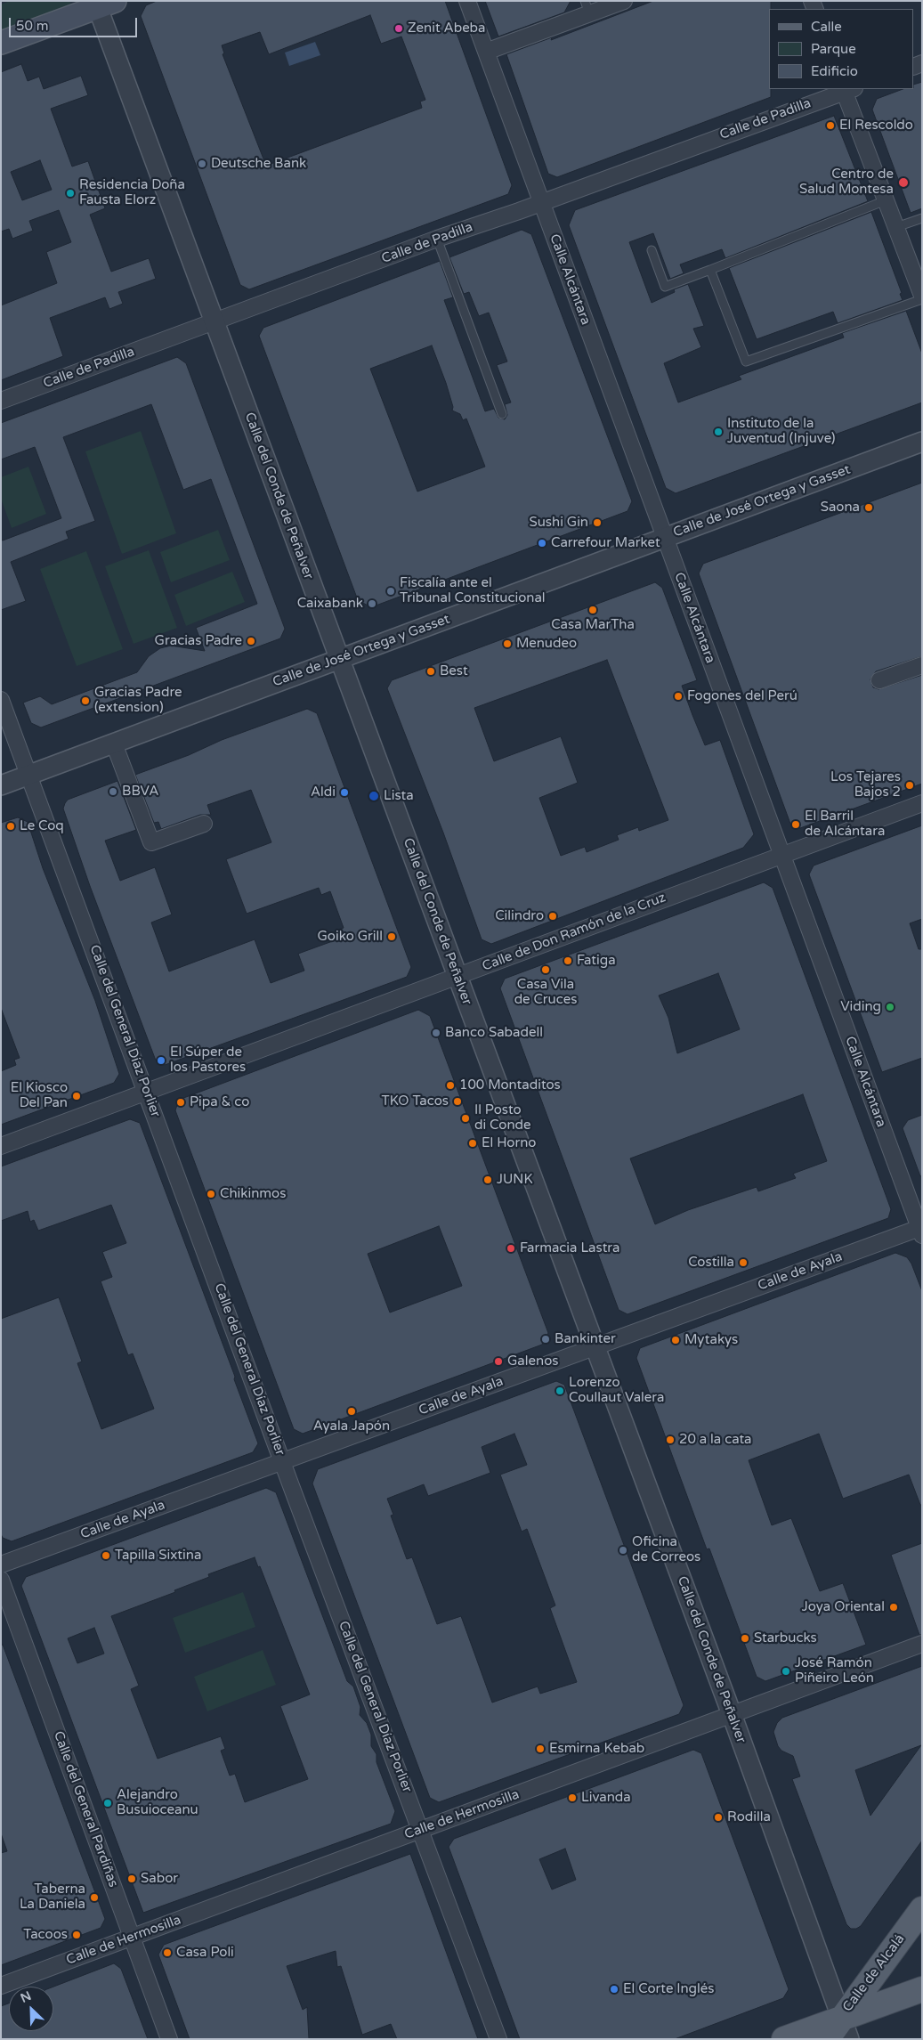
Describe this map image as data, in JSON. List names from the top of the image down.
{
  "streets": {
    "main road": ["Calle de Alcalá"],
    "street": [
      "Calle de Padilla",
      "Calle Alcántara",
      "Calle del Conde de Peñalver",
      "Calle de José Ortega y Gasset",
      "Calle de Don Ramón de la Cruz",
      "Calle del General Díaz Porlier",
      "Calle de Ayala",
      "Calle del General Pardiñas",
      "Calle de Hermosilla"
    ]
  },
  "crossings": [
    ["Calle de Padilla", "Calle Alcántara"],
    ["Calle de Padilla", "Calle del Conde de Peñalver"],
    ["Calle Alcántara", "Calle de José Ortega y Gasset"],
    ["Calle Alcántara", "Calle de Don Ramón de la Cruz"],
    ["Calle Alcántara", "Calle de Ayala"],
    ["Calle del Conde de Peñalver", "Calle de José Ortega y Gasset"],
    ["Calle del Conde de Peñalver", "Calle de Don Ramón de la Cruz"],
    ["Calle del Conde de Peñalver", "Calle de Ayala"],
    ["Calle del Conde de Peñalver", "Calle de Hermosilla"],
    ["Calle del Conde de Peñalver", "Calle de Alcalá"],
    ["Calle de José Ortega y Gasset", "Calle del General Díaz Porlier"],
    ["Calle de Don Ramón de la Cruz", "Calle del General Díaz Porlier"],
    ["Calle del General Díaz Porlier", "Calle de Ayala"],
    ["Calle del General Díaz Porlier", "Calle de Hermosilla"],
    ["Calle del General Pardiñas", "Calle de Hermosilla"]
  ],
  "places": [
    "Zenit Abeba",
    "El Rescoldo",
    "Deutsche Bank",
    "Centro de Salud Montesa",
    "Residencia Doña Fausta Elorz",
    "Instituto de la Juventud (Injuve)",
    "Saona",
    "Sushi Gin",
    "Carrefour Market",
    "Fiscalía ante el Tribunal Constitucional",
    "Caixabank",
    "Casa MarTha",
    "Gracias Padre",
    "Menudeo",
    "Best",
    "Fogones del Perú",
    "Gracias Padre (extension)",
    "Los Tejares Bajos 2",
    "BBVA",
    "Aldi",
    "Lista",
    "El Barril de Alcántara",
    "Le Coq",
    "Cilindro",
    "Goiko Grill",
    "Fatiga",
    "Casa Vila de Cruces",
    "Viding",
    "Banco Sabadell",
    "El Súper de los Pastores",
    "100 Montaditos",
    "El Kiosco Del Pan",
    "TKO Tacos",
    "Pipa & co",
    "Il Posto di Conde",
    "El Horno",
    "JUNK",
    "Chikinmos",
    "Farmacia Lastra",
    "Costilla",
    "Bankinter",
    "Mytakys",
    "Galenos",
    "Lorenzo Coullaut Valera",
    "Ayala Japón",
    "20 a la cata",
    "Oficina de Correos",
    "Tapilla Sixtina",
    "Joya Oriental",
    "Starbucks",
    "José Ramón Piñeiro León",
    "Esmirna Kebab",
    "Livanda",
    "Alejandro Busuioceanu",
    "Rodilla",
    "Sabor",
    "Taberna La Daniela",
    "Tacoos",
    "Casa Poli",
    "El Corte Inglés"
  ],
  "legend": ["Calle", "Parque", "Edificio"],
  "scale_bar": "50 m",
  "north": "top left"
}
